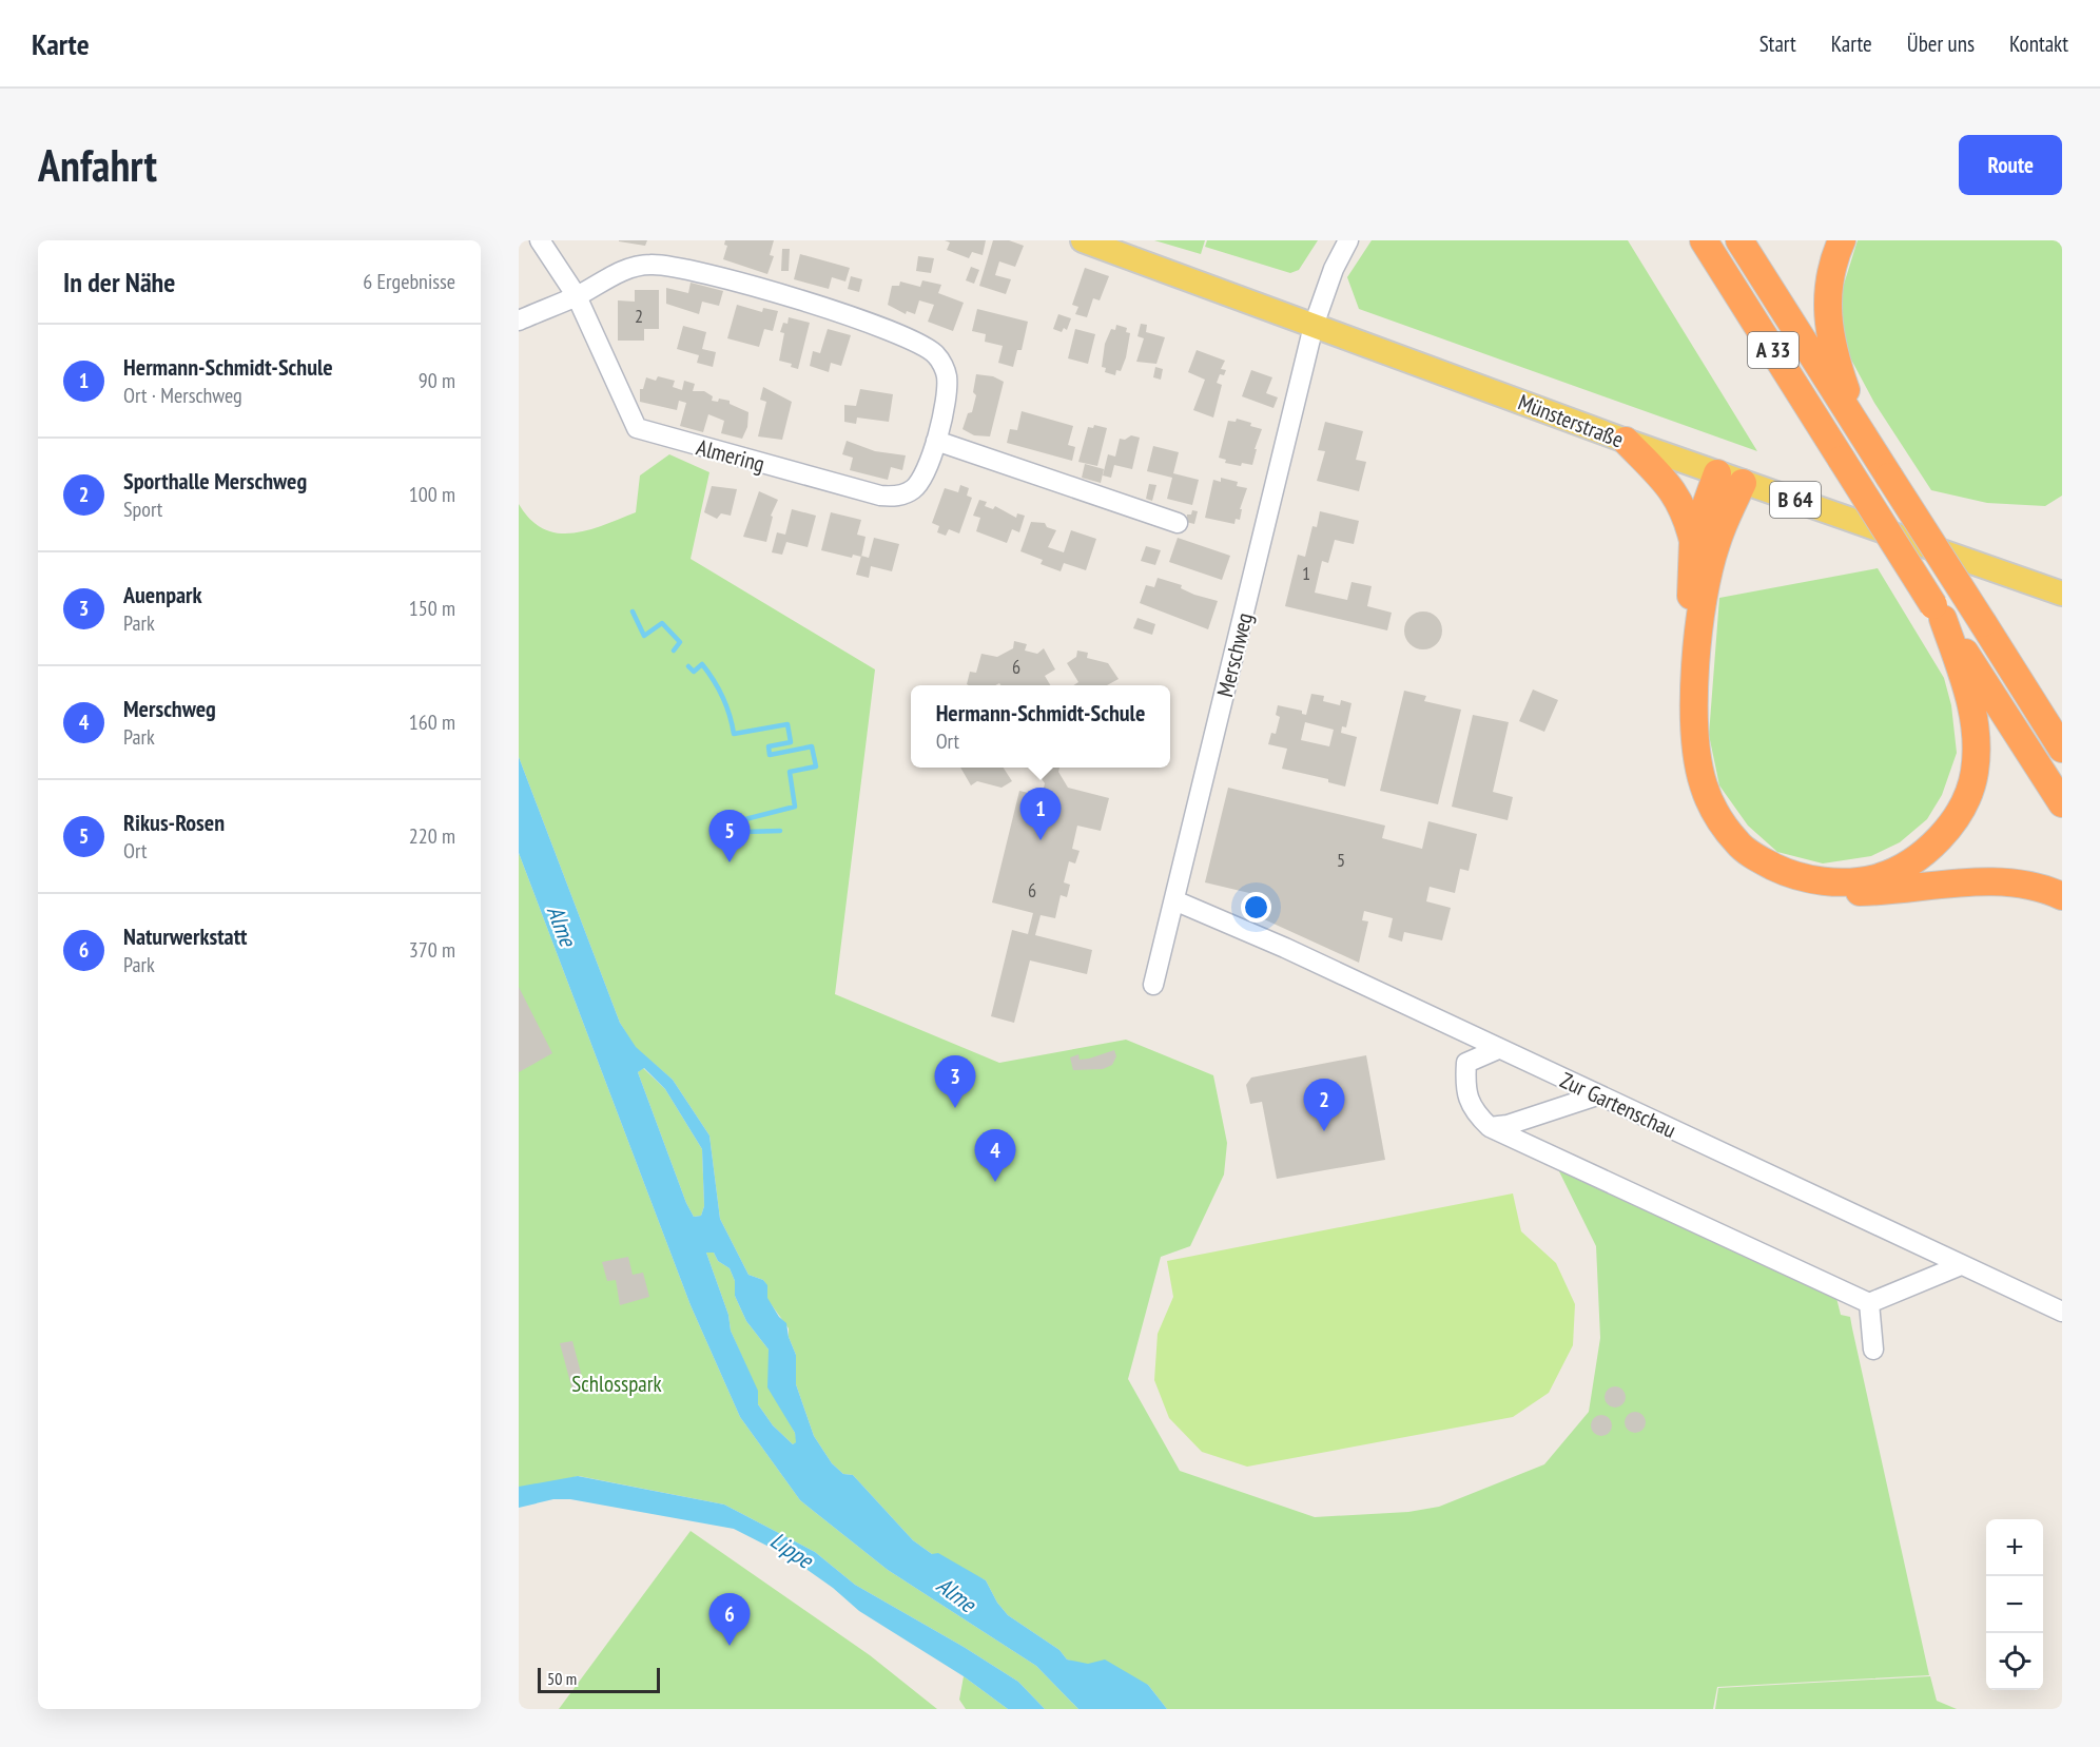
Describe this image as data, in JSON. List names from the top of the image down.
{
  "streets": {
    "highway": ["A 33"],
    "main road": ["Münsterstraße", "B 64"],
    "street": ["Almering", "Merschweg", "Zur Gartenschau"]
  },
  "crossings": [
    ["Münsterstraße", "Merschweg"],
    ["Merschweg", "Zur Gartenschau"]
  ],
  "water": ["Alme", "Lippe"],
  "parks": ["Schlosspark"],
  "house_numbers": [
    "2",
    "1",
    "6",
    "5",
    "6"
  ],
  "scale_bar": "50 m",
  "page": {
    "header": "Karte",
    "nav": [
      "Start",
      "Karte",
      "Über uns",
      "Kontakt"
    ],
    "buttons": "Route",
    "title": "Anfahrt",
    "heading": ["In der Nähe", "6 Ergebnisse"],
    "list": [
      {
        "mark": "1",
        "name": "Hermann-Schmidt-Schule",
        "note": "Ort · Merschweg",
        "value": "90 m"
      },
      {
        "mark": "2",
        "name": "Sporthalle Merschweg",
        "note": "Sport",
        "value": "100 m"
      },
      {
        "mark": "3",
        "name": "Auenpark",
        "note": "Park",
        "value": "150 m"
      },
      {
        "mark": "4",
        "name": "Merschweg",
        "note": "Park",
        "value": "160 m"
      },
      {
        "mark": "5",
        "name": "Rikus-Rosen",
        "note": "Ort",
        "value": "220 m"
      },
      {
        "mark": "6",
        "name": "Naturwerkstatt",
        "note": "Park",
        "value": "370 m"
      }
    ],
    "popup": ["Hermann-Schmidt-Schule", "Ort"],
    "pins": [
      "1",
      "5",
      "3",
      "2",
      "4",
      "6"
    ],
    "map_buttons": ["+", "−"],
    "scale": "50 m"
  }
}
